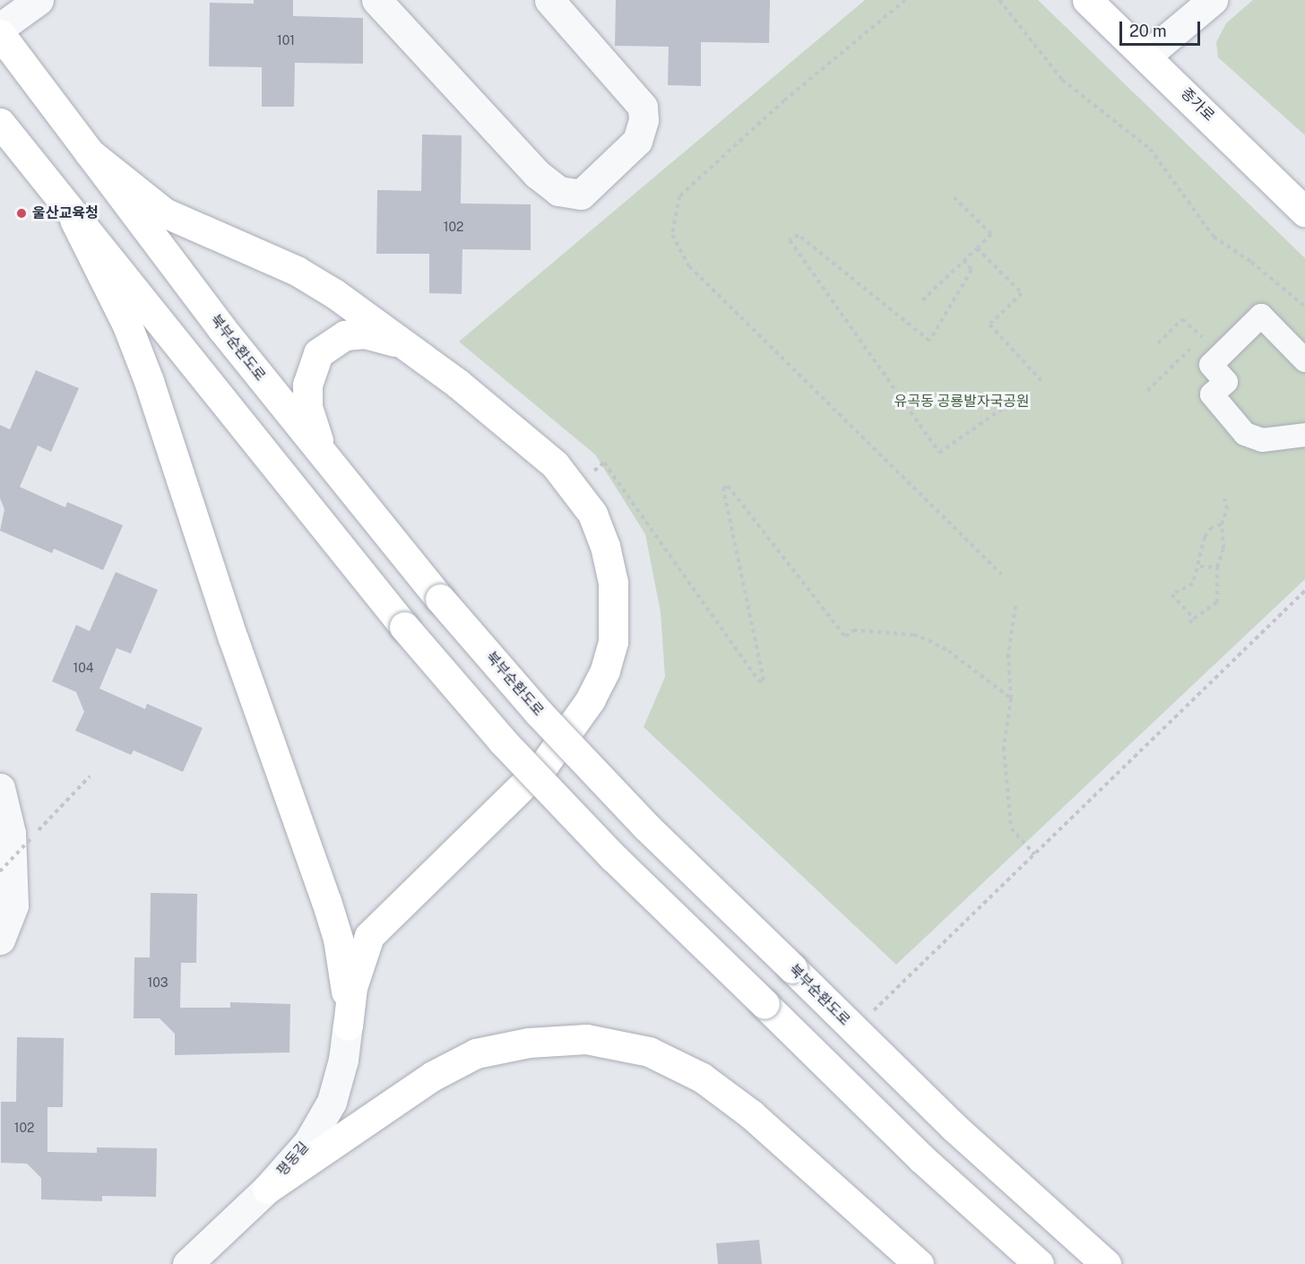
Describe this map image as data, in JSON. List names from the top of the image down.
{
  "streets": {
    "main road": ["종가로", "북부순환도로"],
    "street": ["평동길"]
  },
  "parks": ["유곡동 공룡발자국공원"],
  "places": ["울산교육청"],
  "house_numbers": [
    "101",
    "102",
    "104",
    "103",
    "102"
  ],
  "scale_bar": "20 m"
}
